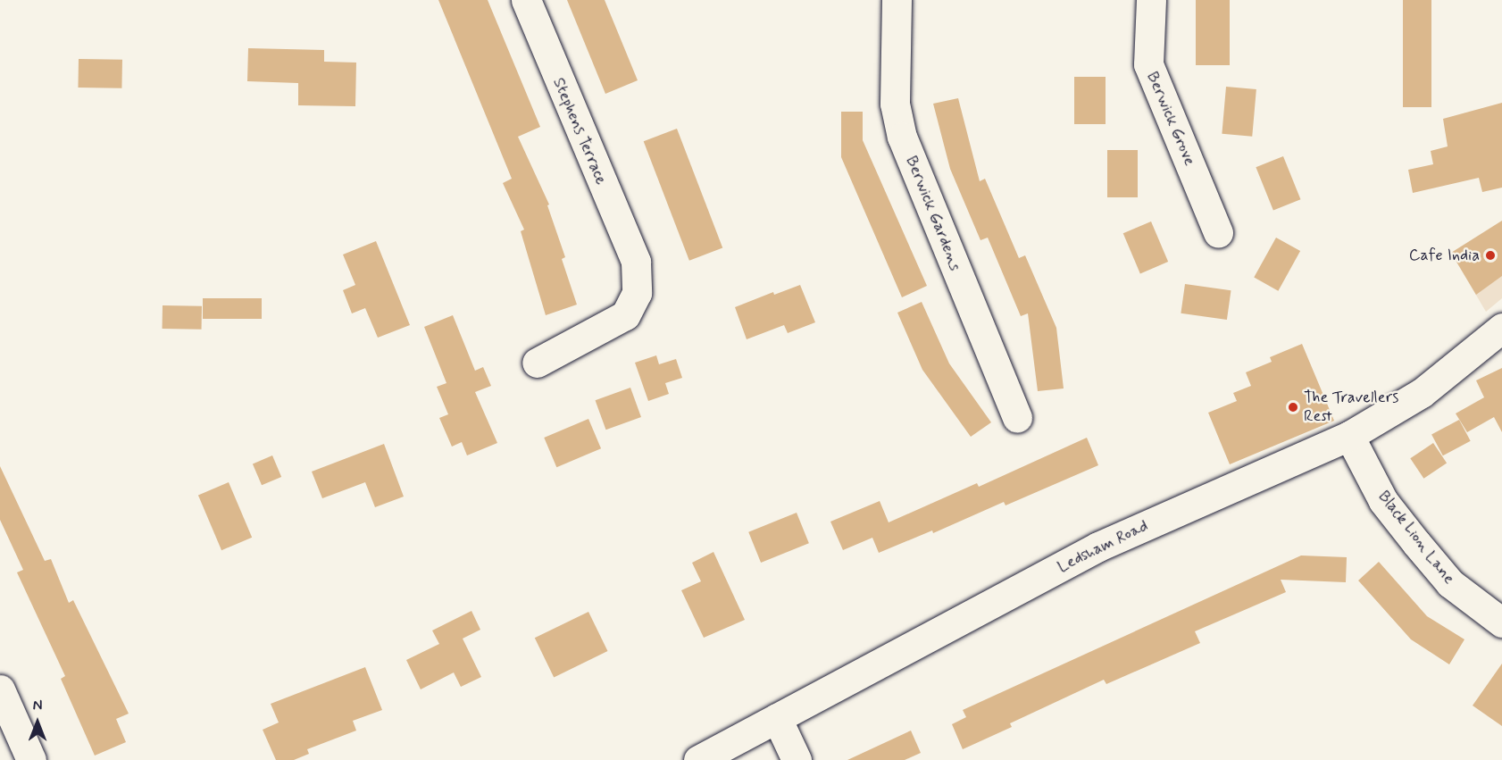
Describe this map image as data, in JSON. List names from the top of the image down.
{
  "streets": {
    "street": [
      "Berwick Grove",
      "Stephens Terrace",
      "Berwick Gardens",
      "Black Lion Lane",
      "Ledsham Road"
    ]
  },
  "crossings": [
    ["Black Lion Lane", "Ledsham Road"]
  ],
  "places": ["Cafe India", "The Travellers Rest"],
  "north": "top"
}
